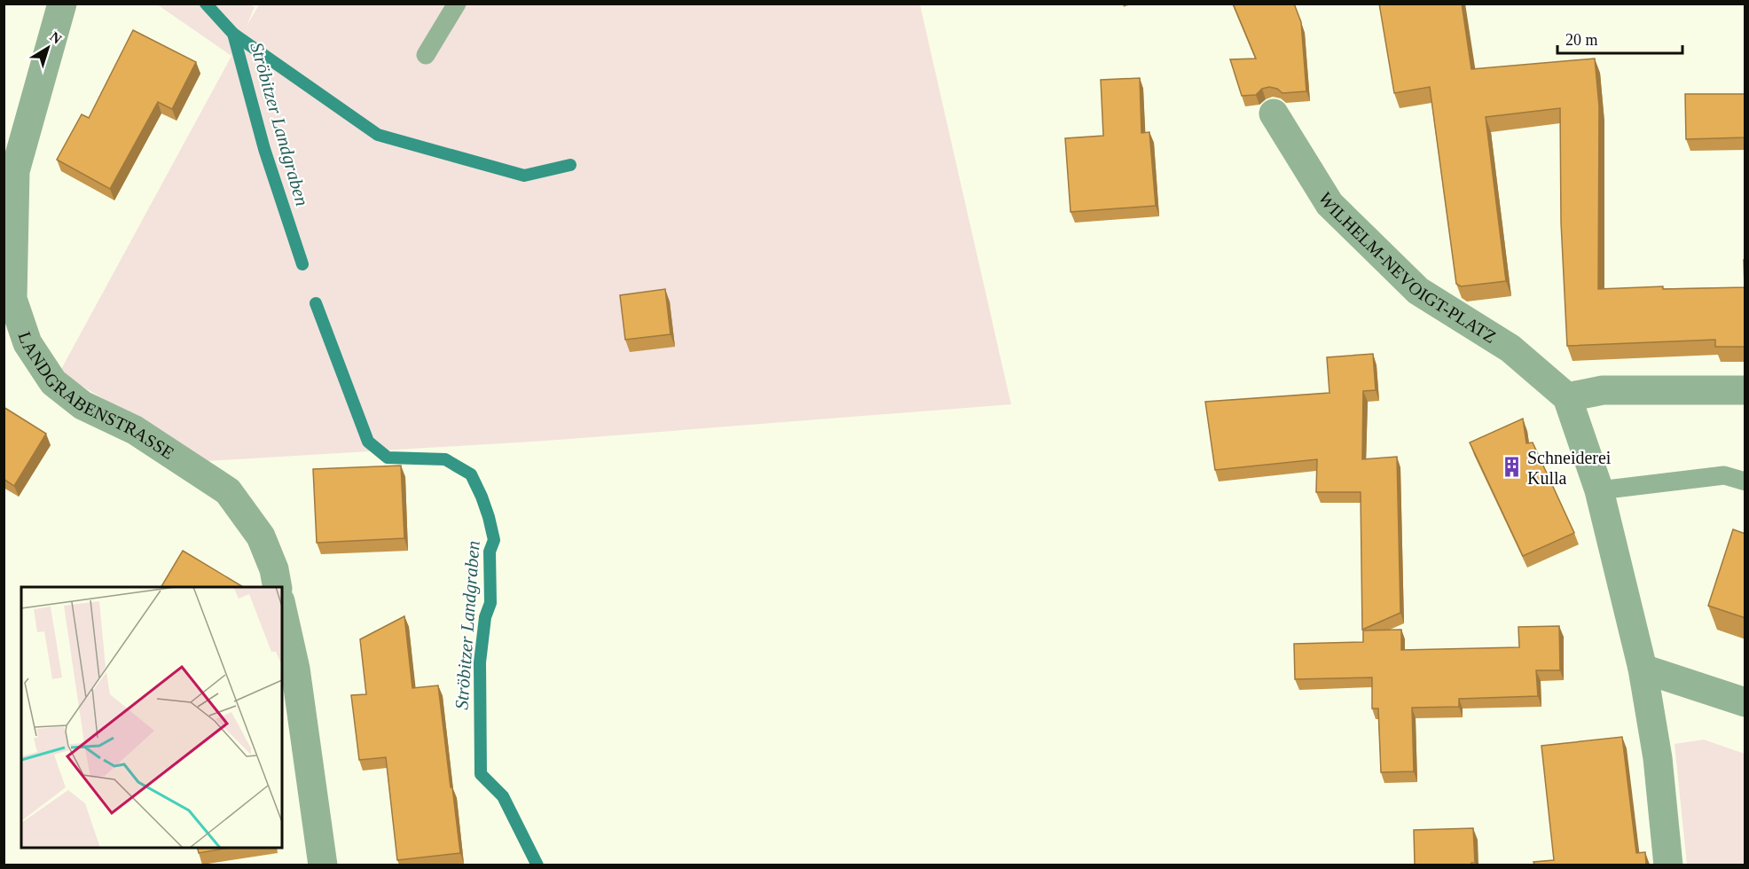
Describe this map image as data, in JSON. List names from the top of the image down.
{
  "streets": {
    "street": ["WILHELM-NEVOIGT-PLATZ", "LANDGRABENSTRASSE"]
  },
  "water": ["Ströbitzer Landgraben"],
  "places": {
    "building": ["Schneiderei Kulla"]
  },
  "scale_bar": "20 m",
  "north": "top right"
}
